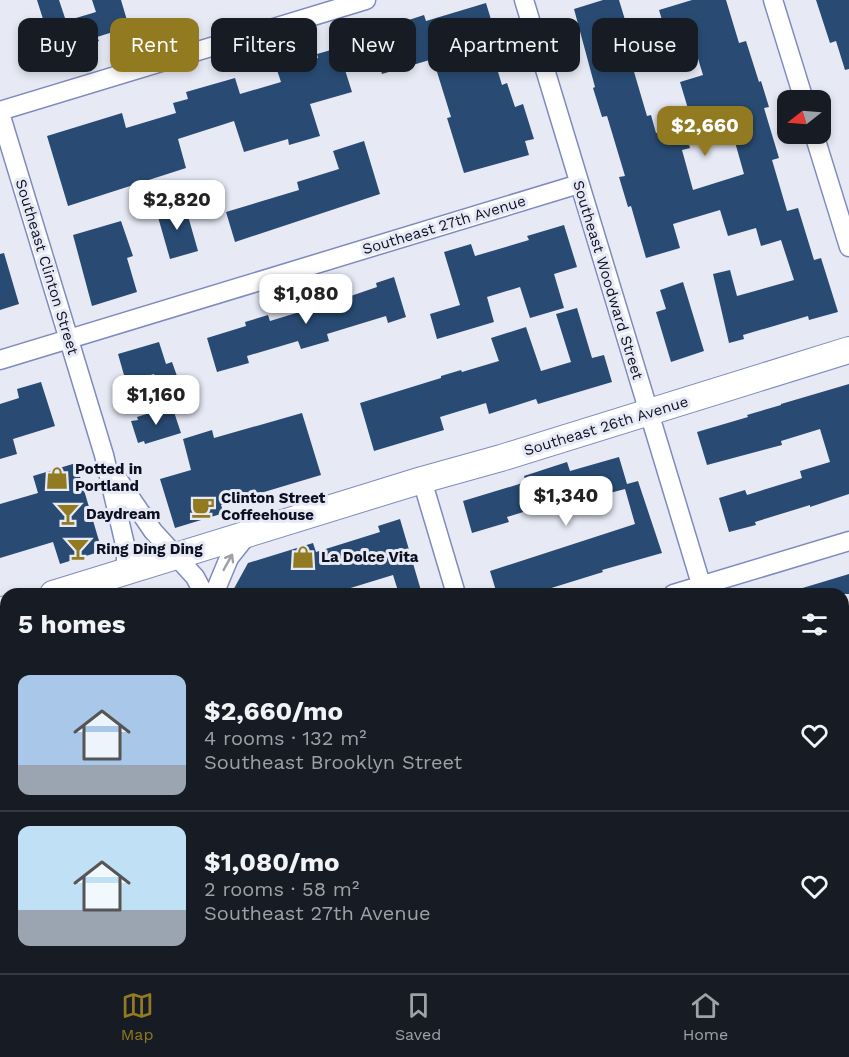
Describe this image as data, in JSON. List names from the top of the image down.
{
  "streets": {
    "street": [
      "Southeast 27th Avenue",
      "Southeast Clinton Street",
      "Southeast Woodward Street",
      "Southeast 26th Avenue"
    ]
  },
  "crossings": [
    ["Southeast 27th Avenue", "Southeast Clinton Street"],
    ["Southeast 27th Avenue", "Southeast Woodward Street"],
    ["Southeast Clinton Street", "Southeast 26th Avenue"],
    ["Southeast Woodward Street", "Southeast 26th Avenue"]
  ],
  "places": {
    "shop": ["Potted in Portland", "La Dolce Vita"],
    "cafe": ["Clinton Street Coffeehouse"],
    "bar": ["Daydream", "Ring Ding Ding"]
  },
  "north": "left",
  "page": {
    "chip": [
      "Buy",
      "Rent",
      "Filters",
      "New",
      "Apartment",
      "House"
    ],
    "price": [
      "$2,660",
      "$2,820",
      "$1,080",
      "$1,160",
      "$1,340"
    ],
    "heading": "5 homes",
    "list": [
      {
        "name": "$2,660/mo",
        "note": "4 rooms · 132 m² · Southeast Brooklyn Street"
      },
      {
        "name": "$1,080/mo",
        "note": "2 rooms · 58 m² · Southeast 27th Avenue"
      }
    ],
    "tabs": ["Map", "Saved", "Home"]
  }
}
